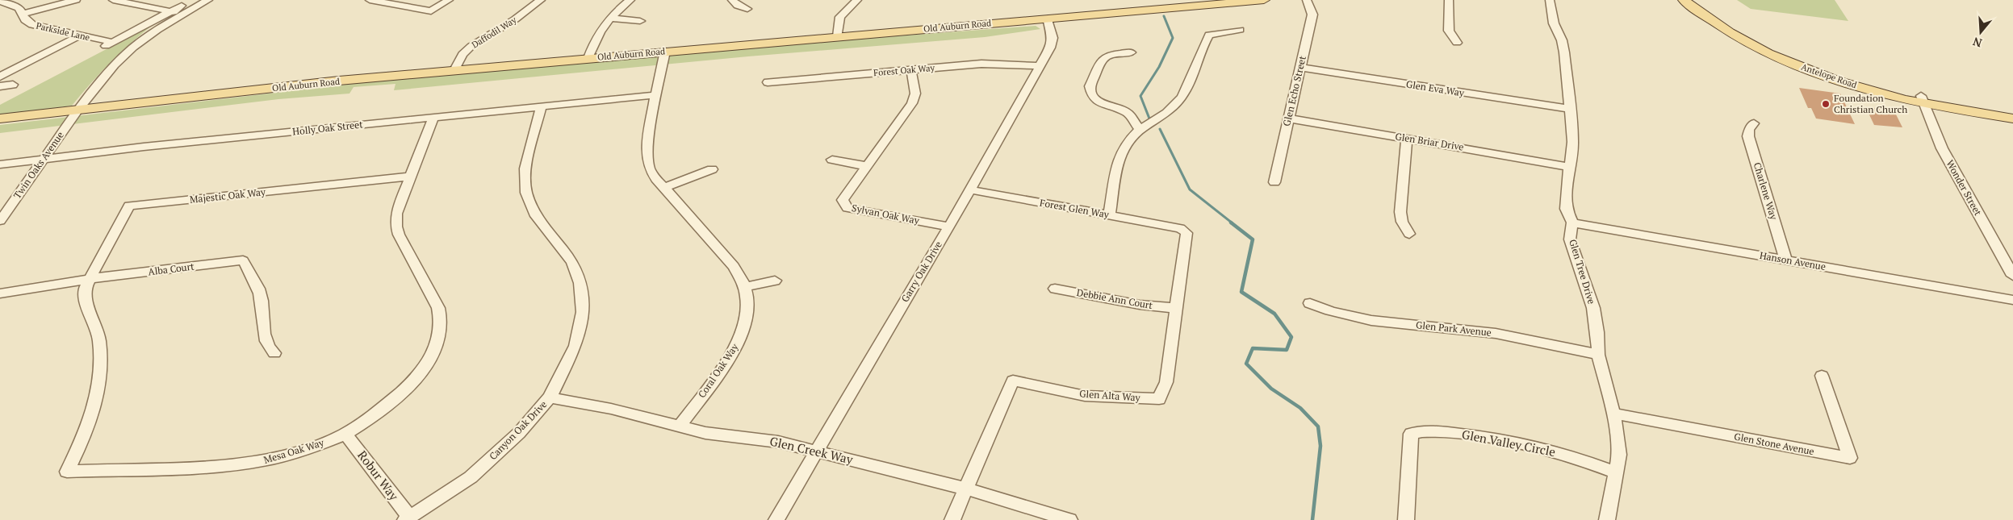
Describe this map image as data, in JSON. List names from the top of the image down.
{
  "streets": {
    "main road": ["Old Auburn Road", "Antelope Road"],
    "street": [
      "Parkside Lane",
      "Daffodil Way",
      "Forest Oak Way",
      "Glen Eva Way",
      "Glen Echo Street",
      "Holly Oak Street",
      "Glen Briar Drive",
      "Twin Oaks Avenue",
      "Wonder Street",
      "Charlene Way",
      "Majestic Oak Way",
      "Forest Glen Way",
      "Sylvan Oak Way",
      "Hanson Avenue",
      "Alba Court",
      "Garry Oak Drive",
      "Glen Tree Drive",
      "Debbie Ann Court",
      "Glen Park Avenue",
      "Coral Oak Way",
      "Glen Alta Way",
      "Canyon Oak Drive",
      "Glen Valley Circle",
      "Glen Stone Avenue",
      "Glen Creek Way",
      "Mesa Oak Way",
      "Robur Way"
    ]
  },
  "crossings": [
    ["Old Auburn Road", "Daffodil Way"],
    ["Old Auburn Road", "Twin Oaks Avenue"],
    ["Old Auburn Road", "Garry Oak Drive"],
    ["Old Auburn Road", "Coral Oak Way"],
    ["Forest Oak Way", "Sylvan Oak Way"],
    ["Forest Oak Way", "Garry Oak Drive"],
    ["Antelope Road", "Wonder Street"],
    ["Glen Eva Way", "Glen Echo Street"],
    ["Glen Eva Way", "Glen Tree Drive"],
    ["Glen Echo Street", "Glen Briar Drive"],
    ["Holly Oak Street", "Twin Oaks Avenue"],
    ["Holly Oak Street", "Coral Oak Way"],
    ["Holly Oak Street", "Canyon Oak Drive"],
    ["Holly Oak Street", "Mesa Oak Way"],
    ["Glen Briar Drive", "Glen Tree Drive"],
    ["Charlene Way", "Hanson Avenue"],
    ["Majestic Oak Way", "Alba Court"],
    ["Majestic Oak Way", "Mesa Oak Way"],
    ["Forest Glen Way", "Garry Oak Drive"],
    ["Forest Glen Way", "Glen Alta Way"],
    ["Sylvan Oak Way", "Garry Oak Drive"],
    ["Hanson Avenue", "Glen Tree Drive"],
    ["Alba Court", "Mesa Oak Way"],
    ["Garry Oak Drive", "Glen Creek Way"],
    ["Glen Tree Drive", "Glen Park Avenue"],
    ["Glen Tree Drive", "Glen Valley Circle"],
    ["Glen Tree Drive", "Glen Stone Avenue"],
    ["Debbie Ann Court", "Glen Alta Way"],
    ["Coral Oak Way", "Glen Creek Way"],
    ["Glen Alta Way", "Glen Creek Way"],
    ["Canyon Oak Drive", "Glen Creek Way"],
    ["Canyon Oak Drive", "Robur Way"],
    ["Mesa Oak Way", "Robur Way"]
  ],
  "places": ["Foundation Christian Church"],
  "north": "bottom"
}
